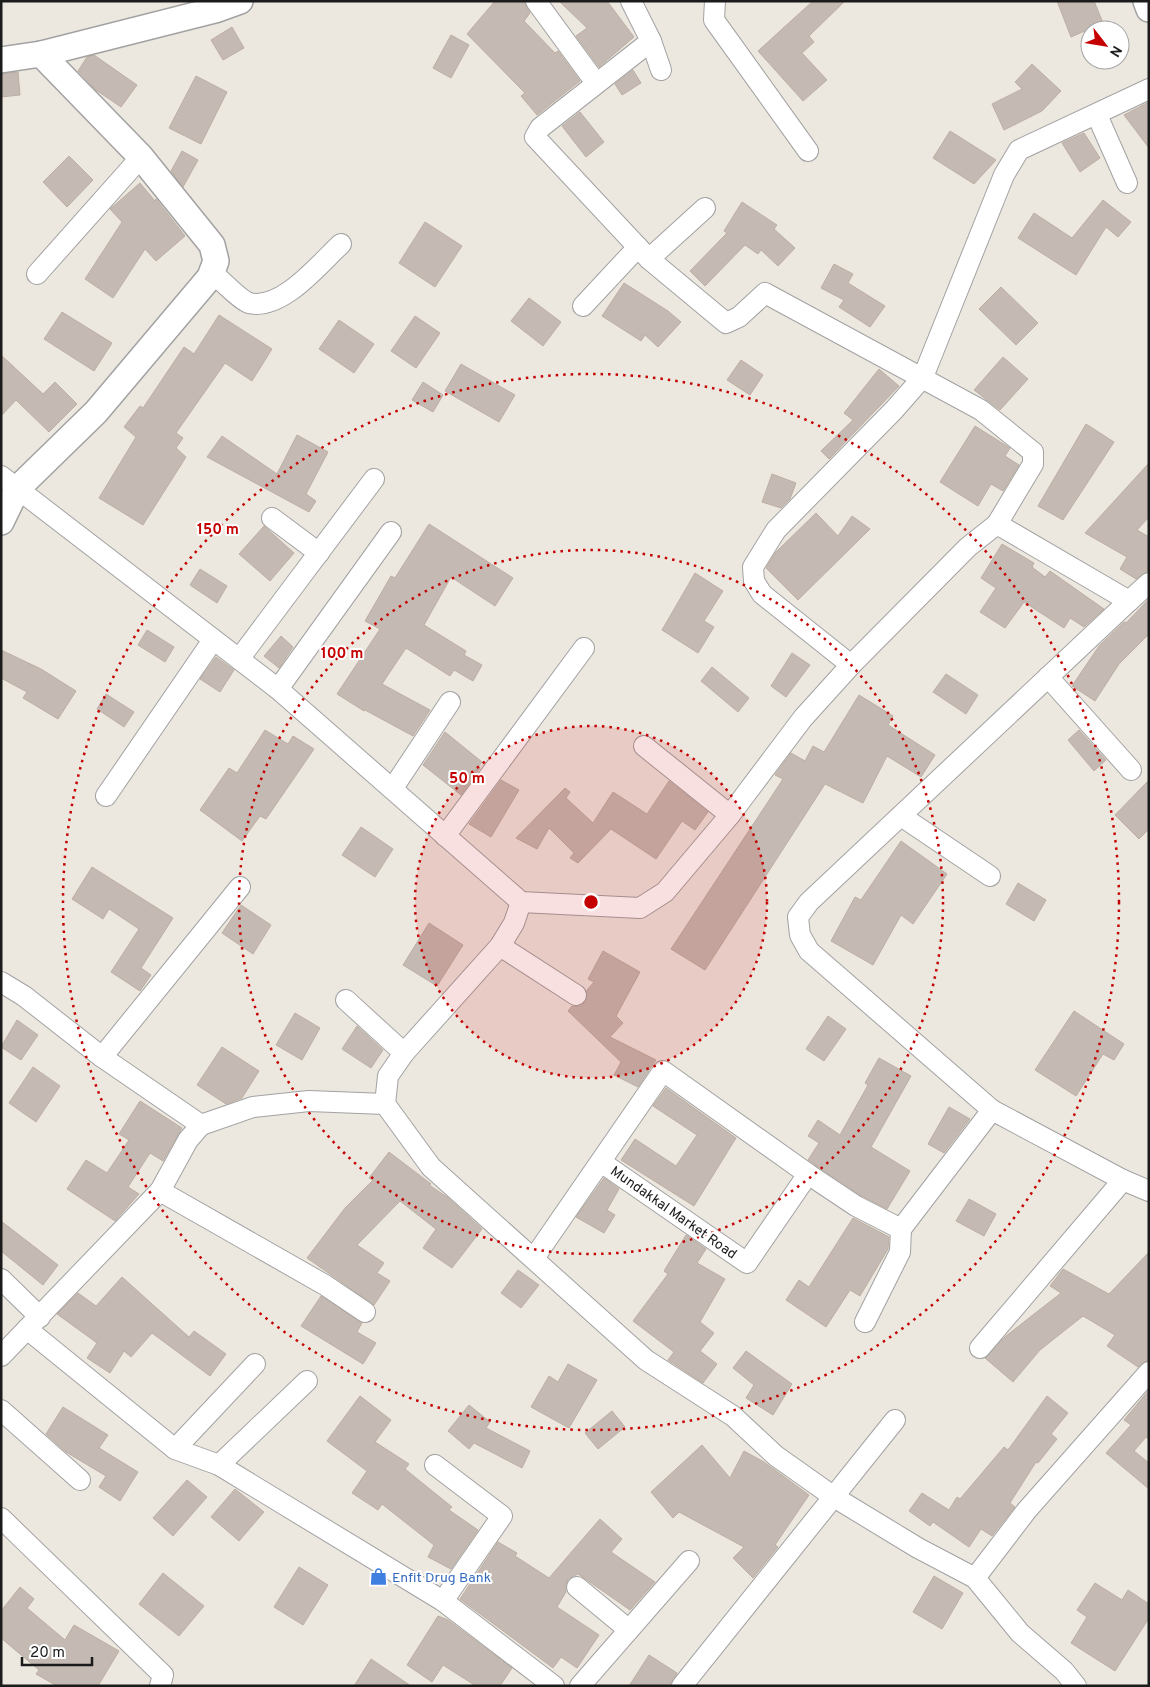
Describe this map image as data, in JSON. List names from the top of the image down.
{
  "streets": {
    "street": ["Mundakkal Market Road"]
  },
  "places": {
    "shop": ["Enfit Drug Bank"]
  },
  "scale_bar": "20 m",
  "north": "bottom right",
  "rings": ["150 m", "100 m", "50 m"]
}
